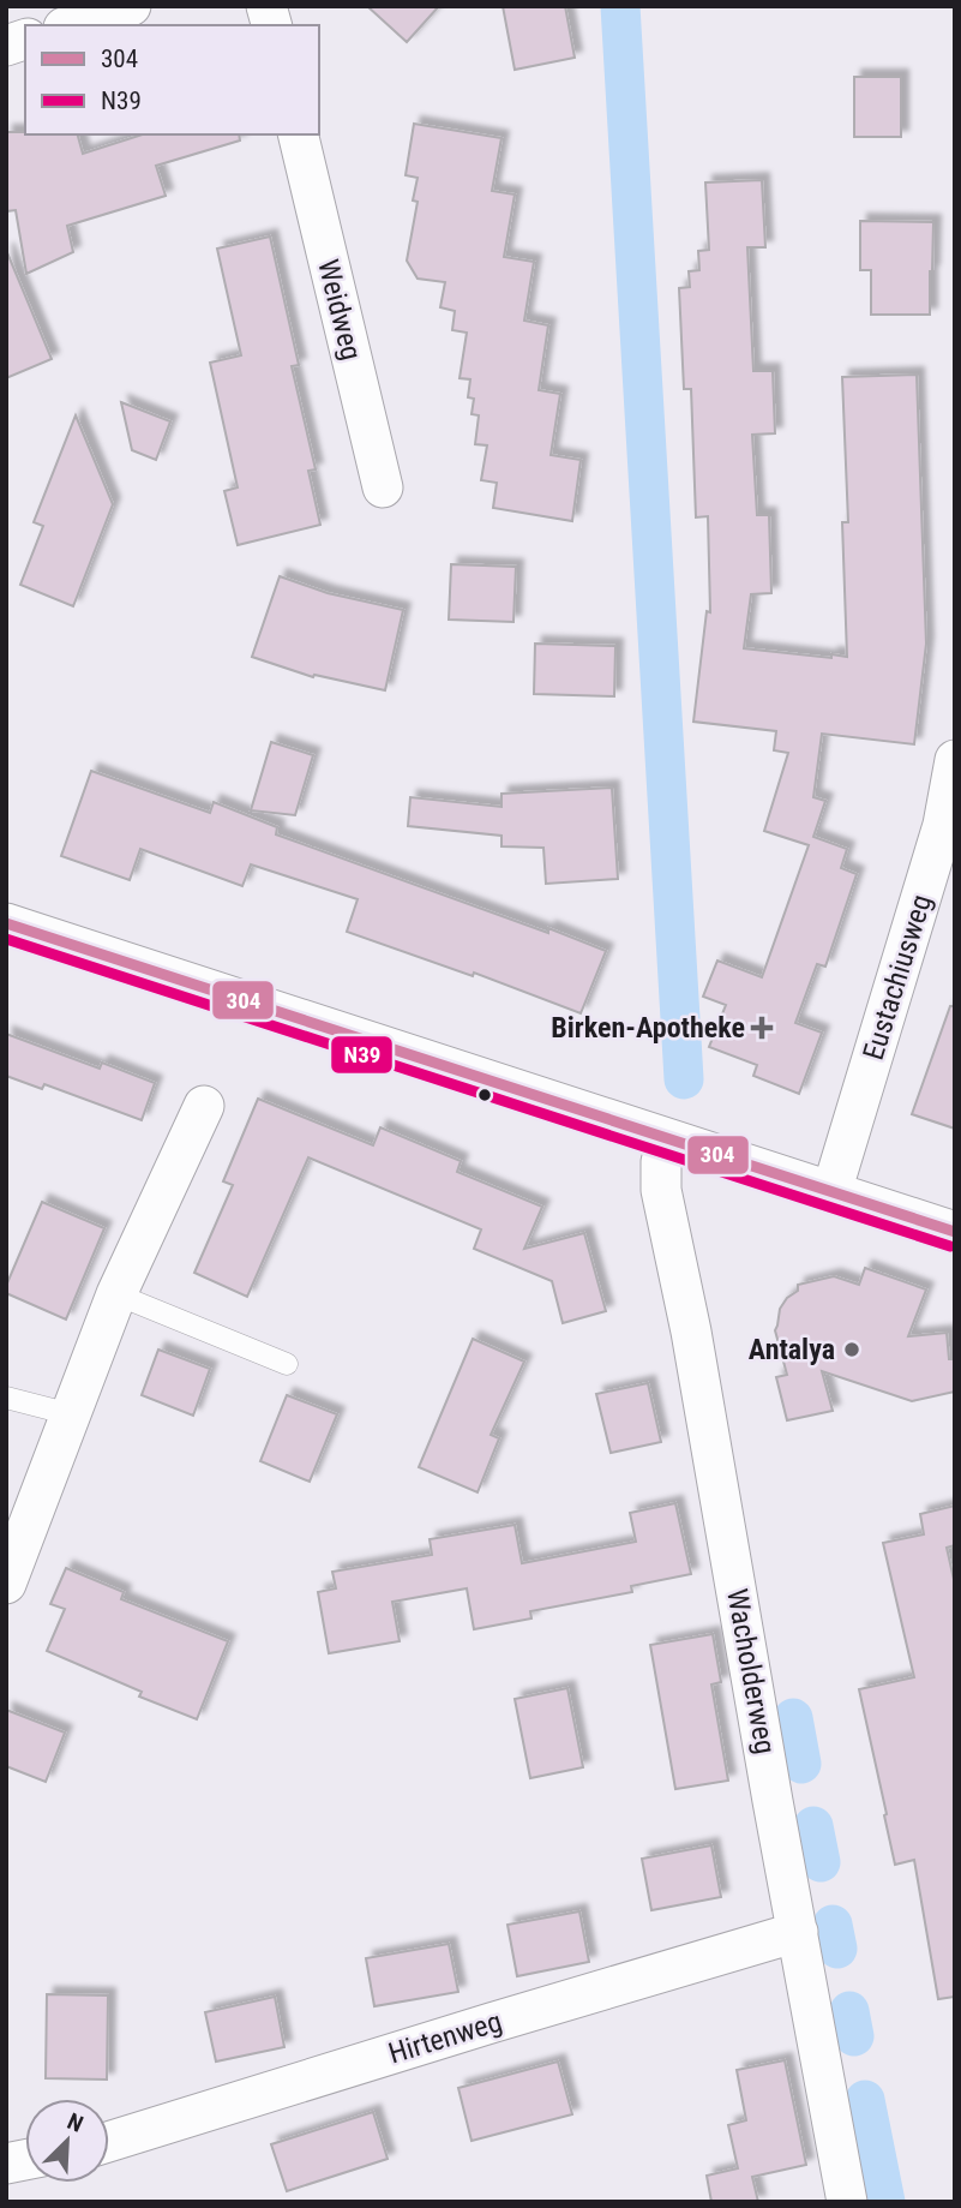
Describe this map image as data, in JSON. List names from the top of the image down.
{
  "streets": {
    "street": [
      "Weidweg",
      "Eustachiusweg",
      "Wacholderweg",
      "Hirtenweg"
    ]
  },
  "crossings": [
    ["Wacholderweg", "Hirtenweg"]
  ],
  "places": {
    "health": ["Birken-Apotheke"],
    "other": ["Antalya"]
  },
  "lines": ["transit line 304", "transit line N39"],
  "legend": ["304", "N39"],
  "north": "top right"
}
